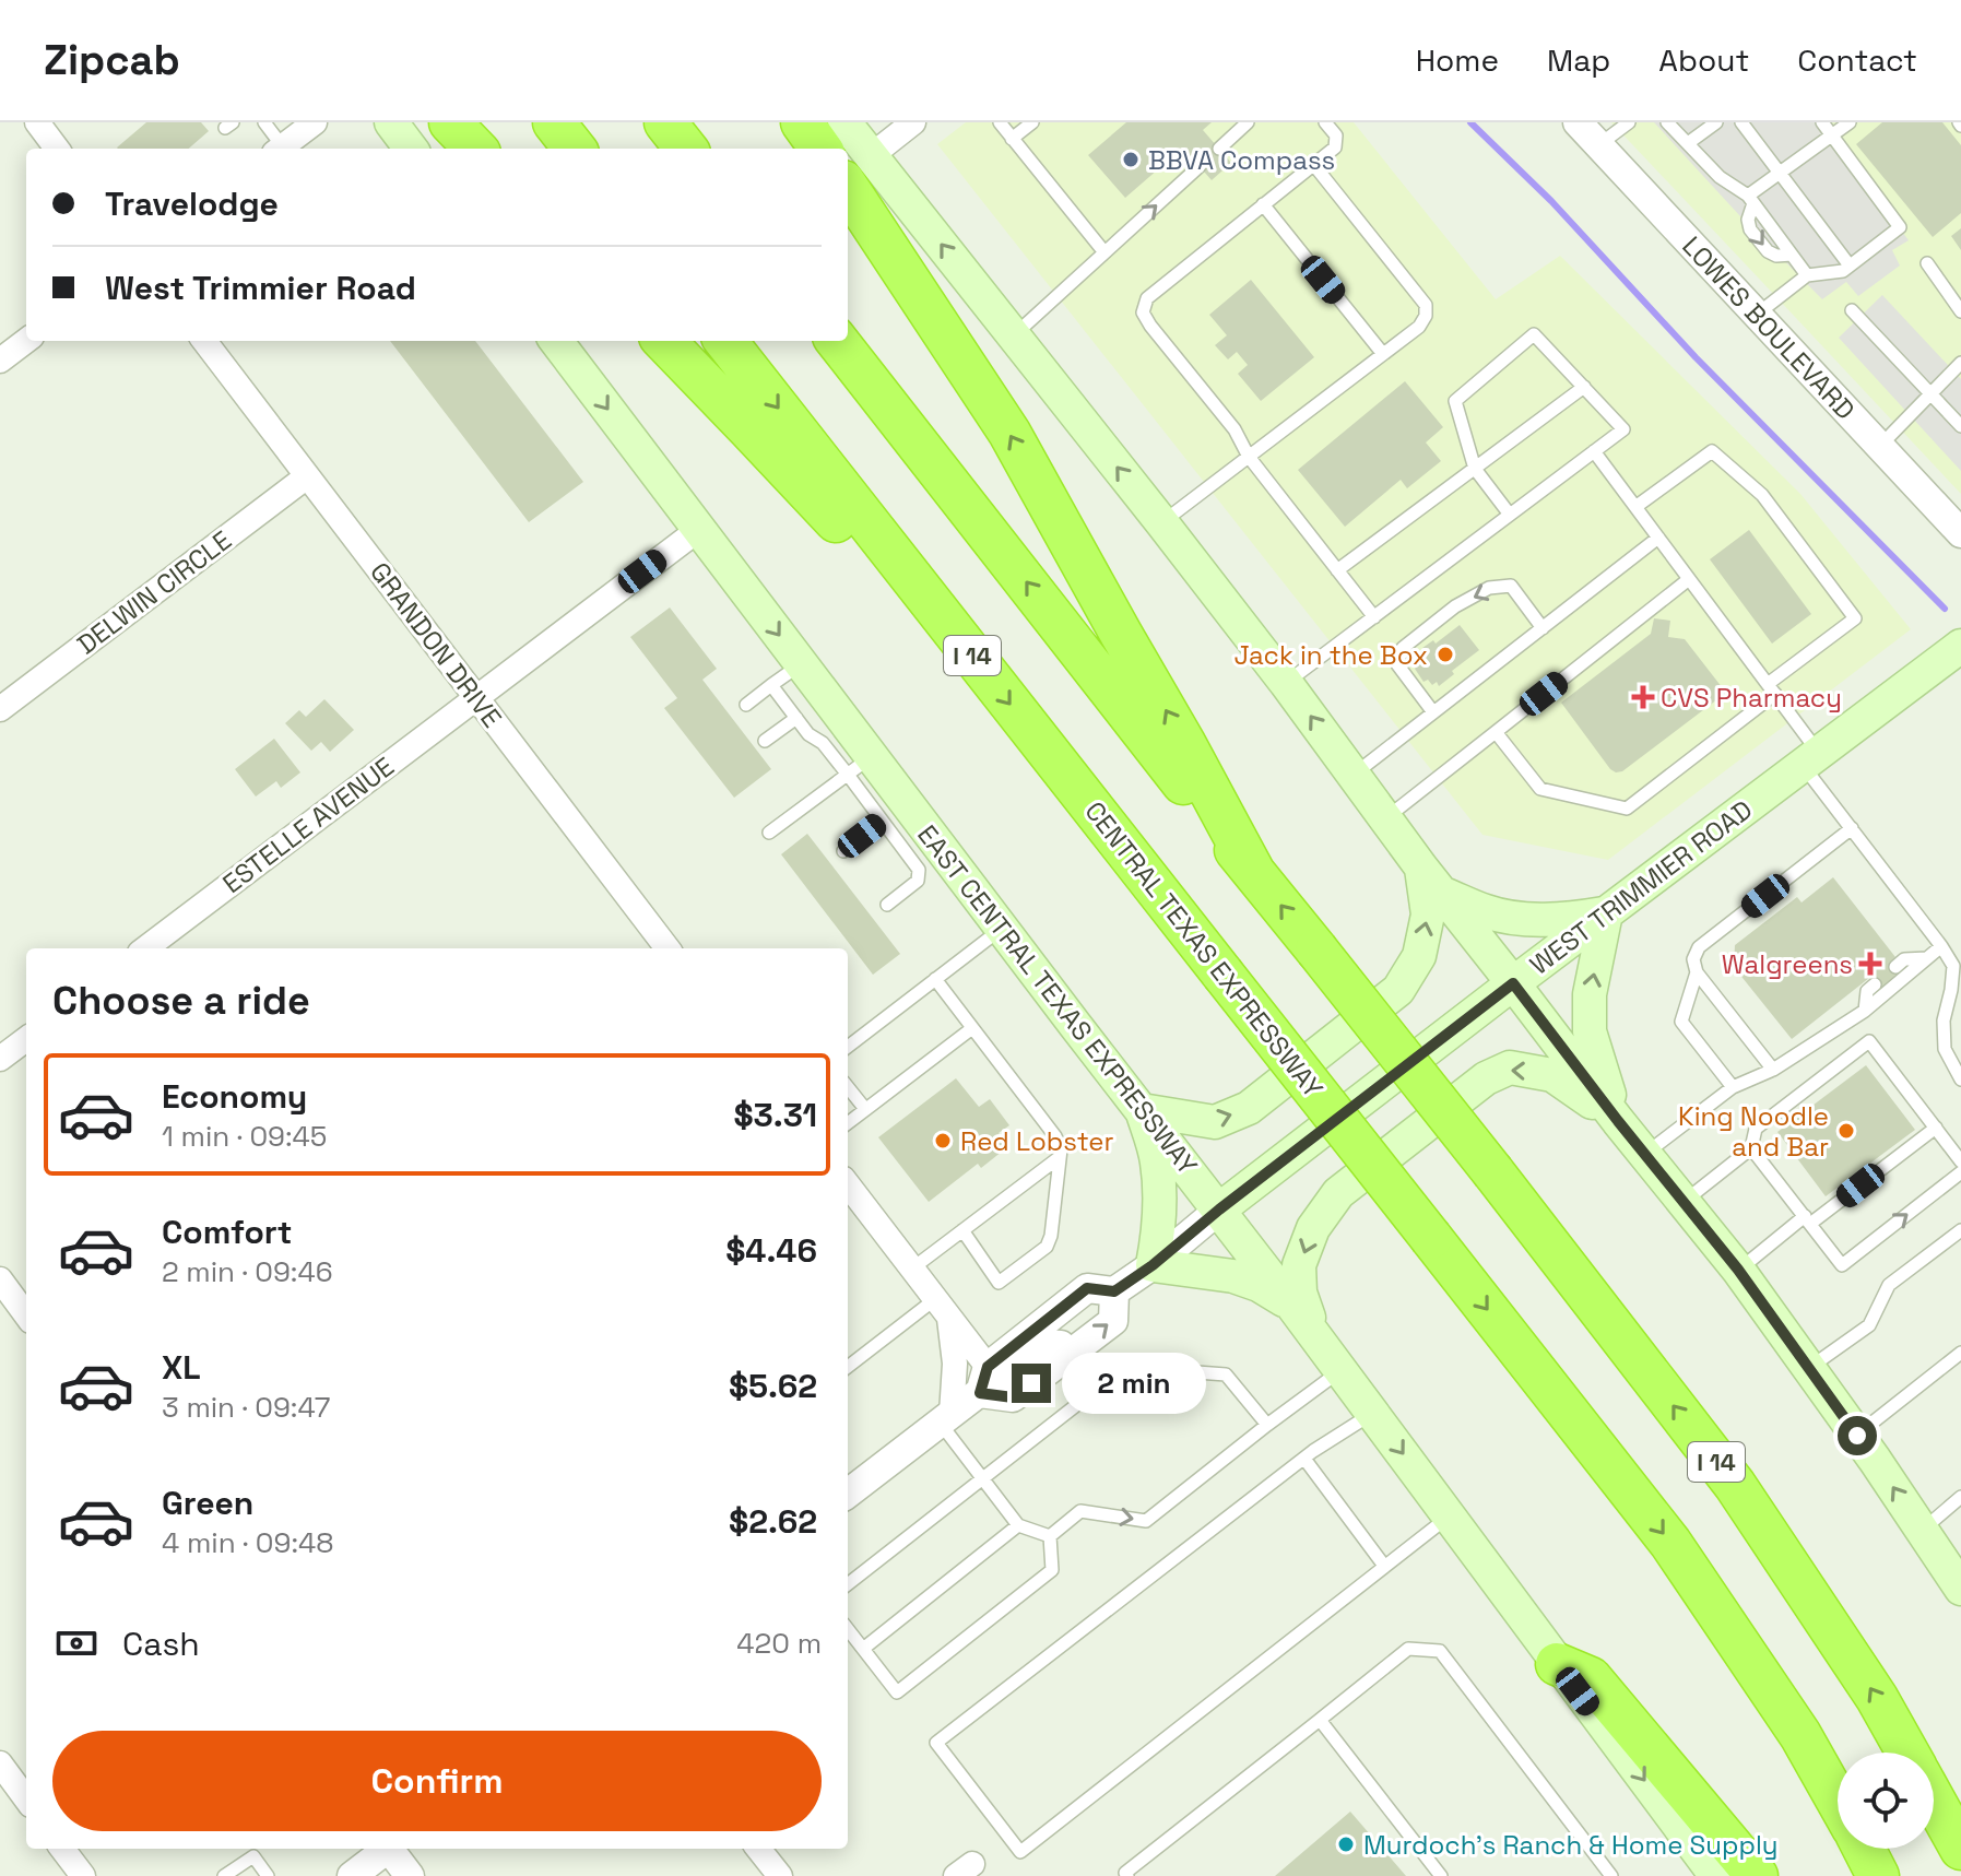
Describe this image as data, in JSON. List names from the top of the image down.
{
  "streets": {
    "highway": ["I 14", "CENTRAL TEXAS EXPRESSWAY"],
    "main road": ["WEST TRIMMIER ROAD", "EAST CENTRAL TEXAS EXPRESSWAY"],
    "street": [
      "LOWES BOULEVARD",
      "DELWIN CIRCLE",
      "GRANDON DRIVE",
      "ESTELLE AVENUE"
    ]
  },
  "crossings": [
    ["DELWIN CIRCLE", "GRANDON DRIVE"],
    ["GRANDON DRIVE", "ESTELLE AVENUE"],
    ["ESTELLE AVENUE", "EAST CENTRAL TEXAS EXPRESSWAY"],
    ["WEST TRIMMIER ROAD", "EAST CENTRAL TEXAS EXPRESSWAY"]
  ],
  "one_way": ["EAST CENTRAL TEXAS EXPRESSWAY"],
  "places": {
    "other": [
      "BBVA Compass",
      "Jack in the Box",
      "King Noodle and Bar",
      "Red Lobster",
      "Murdoch's Ranch & Home Supply"
    ],
    "health": ["CVS Pharmacy", "Walgreens"]
  },
  "page": {
    "header": "Zipcab",
    "nav": [
      "Home",
      "Map",
      "About",
      "Contact"
    ],
    "banner": ["Travelodge", "West Trimmier Road"],
    "heading": "Choose a ride",
    "list": [
      {
        "name": "Economy",
        "note": "1 min · 09:45",
        "value": "$3.31"
      },
      {
        "name": "Comfort",
        "note": "2 min · 09:46",
        "value": "$4.46"
      },
      {
        "name": "XL",
        "note": "3 min · 09:47",
        "value": "$5.62"
      },
      {
        "name": "Green",
        "note": "4 min · 09:48",
        "value": "$2.62"
      }
    ],
    "bubble": "2 min",
    "pay": ["Cash", "420 m"],
    "buttons": "Confirm"
  }
}
